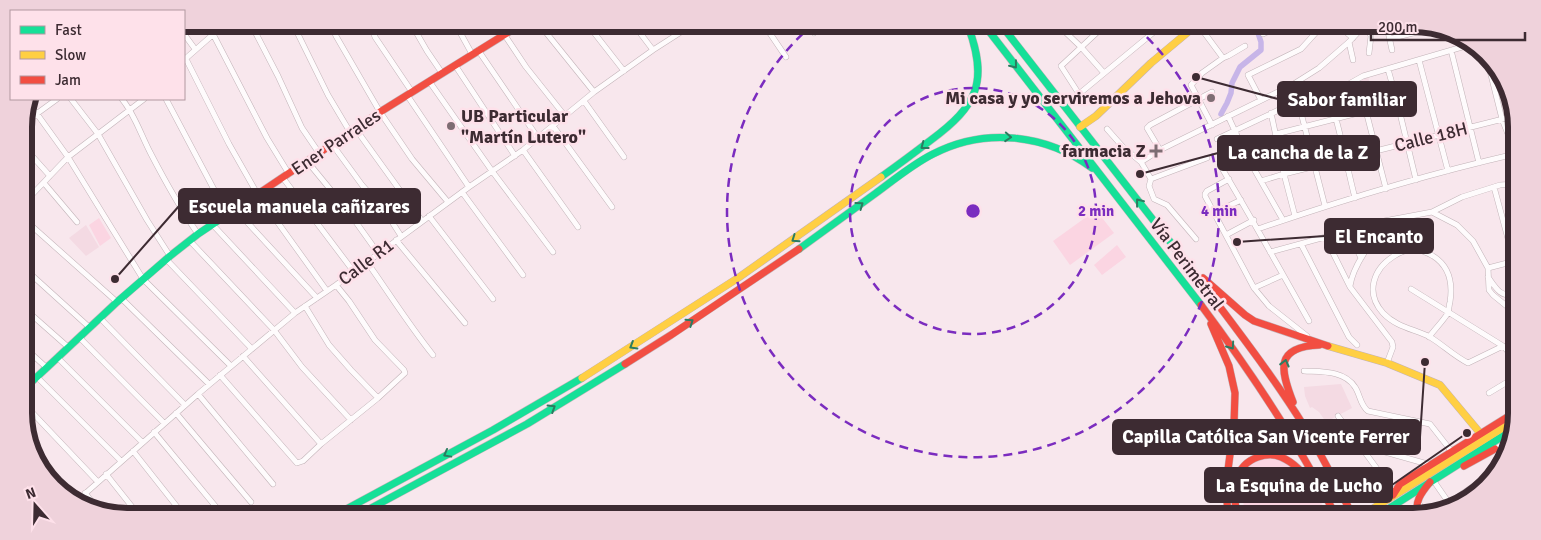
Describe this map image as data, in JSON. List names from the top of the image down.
{
  "streets": {
    "main road": ["Ener Parrales", "Vía Perimetral"],
    "street": ["Calle 18H", "Calle R1"]
  },
  "places": {
    "other": [
      "Sabor familiar",
      "Mi casa y yo serviremos a Jehova",
      "UB Particular \"Martín Lutero\"",
      "La cancha de la Z",
      "El Encanto",
      "Escuela manuela cañizares",
      "Capilla Católica San Vicente Ferrer",
      "La Esquina de Lucho"
    ],
    "health": ["farmacia Z"]
  },
  "legend": ["Fast", "Slow", "Jam"],
  "scale_bar": "200 m",
  "north": "top",
  "rings": ["2 min", "4 min"]
}
